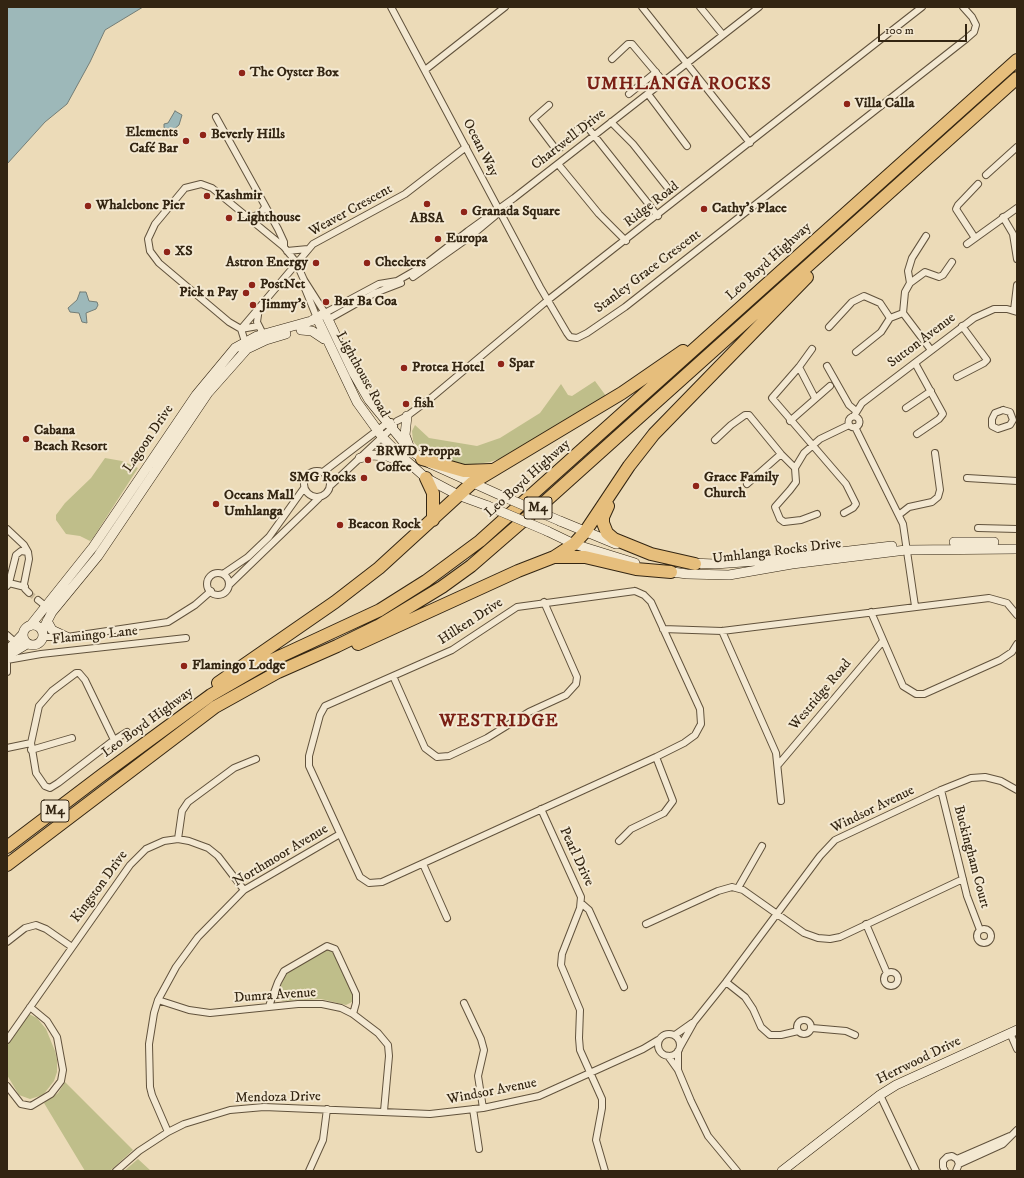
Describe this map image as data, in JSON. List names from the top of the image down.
{
  "streets": {
    "highway": ["Leo Boyd Highway", "M4"],
    "street": [
      "Chartwell Drive",
      "Ocean Way",
      "Ridge Road",
      "Weaver Crescent",
      "Stanley Grace Crescent",
      "Sutton Avenue",
      "Lighthouse Road",
      "Lagoon Drive",
      "Umhlanga Rocks Drive",
      "Hilken Drive",
      "Flamingo Lane",
      "Westridge Road",
      "Windsor Avenue",
      "Northmoor Avenue",
      "Pearl Drive",
      "Buckingham Court",
      "Kingston Drive",
      "Dumra Avenue",
      "Herrwood Drive",
      "Mendoza Drive"
    ]
  },
  "crossings": [
    ["Chartwell Drive", "Ocean Way"],
    ["Chartwell Drive", "Lighthouse Road"],
    ["Chartwell Drive", "Lagoon Drive"],
    ["Ocean Way", "Ridge Road"],
    ["Ocean Way", "Weaver Crescent"],
    ["Ocean Way", "Stanley Grace Crescent"],
    ["Ridge Road", "Stanley Grace Crescent"],
    ["Ridge Road", "Lighthouse Road"],
    ["Weaver Crescent", "Lighthouse Road"],
    ["Lighthouse Road", "Lagoon Drive"],
    ["Lighthouse Road", "Umhlanga Rocks Drive"],
    ["Hilken Drive", "Northmoor Avenue"],
    ["Hilken Drive", "Pearl Drive"],
    ["Windsor Avenue", "Pearl Drive"],
    ["Windsor Avenue", "Buckingham Court"],
    ["Windsor Avenue", "Dumra Avenue"],
    ["Windsor Avenue", "Mendoza Drive"],
    ["Northmoor Avenue", "Kingston Drive"],
    ["Northmoor Avenue", "Dumra Avenue"],
    ["Northmoor Avenue", "Mendoza Drive"],
    ["Dumra Avenue", "Mendoza Drive"]
  ],
  "districts": ["UMHLANGA ROCKS", "WESTRIDGE"],
  "places": [
    "The Oyster Box",
    "Villa Calla",
    "Beverly Hills",
    "Elements Café Bar",
    "Kashmir",
    "ABSA",
    "Whalebone Pier",
    "Cathy's Place",
    "Granada Square",
    "Lighthouse",
    "Europa",
    "XS",
    "Astron Energy",
    "Checkers",
    "PostNet",
    "Pick n Pay",
    "Bar Ba Coa",
    "Jimmy's",
    "Spar",
    "Protea Hotel",
    "fish",
    "Cabana Beach Resort",
    "BRWD Proppa Coffee",
    "SMG Rocks",
    "Grace Family Church",
    "Oceans Mall Umhlanga",
    "Beacon Rock",
    "Flamingo Lodge"
  ],
  "scale_bar": "100 m"
}
